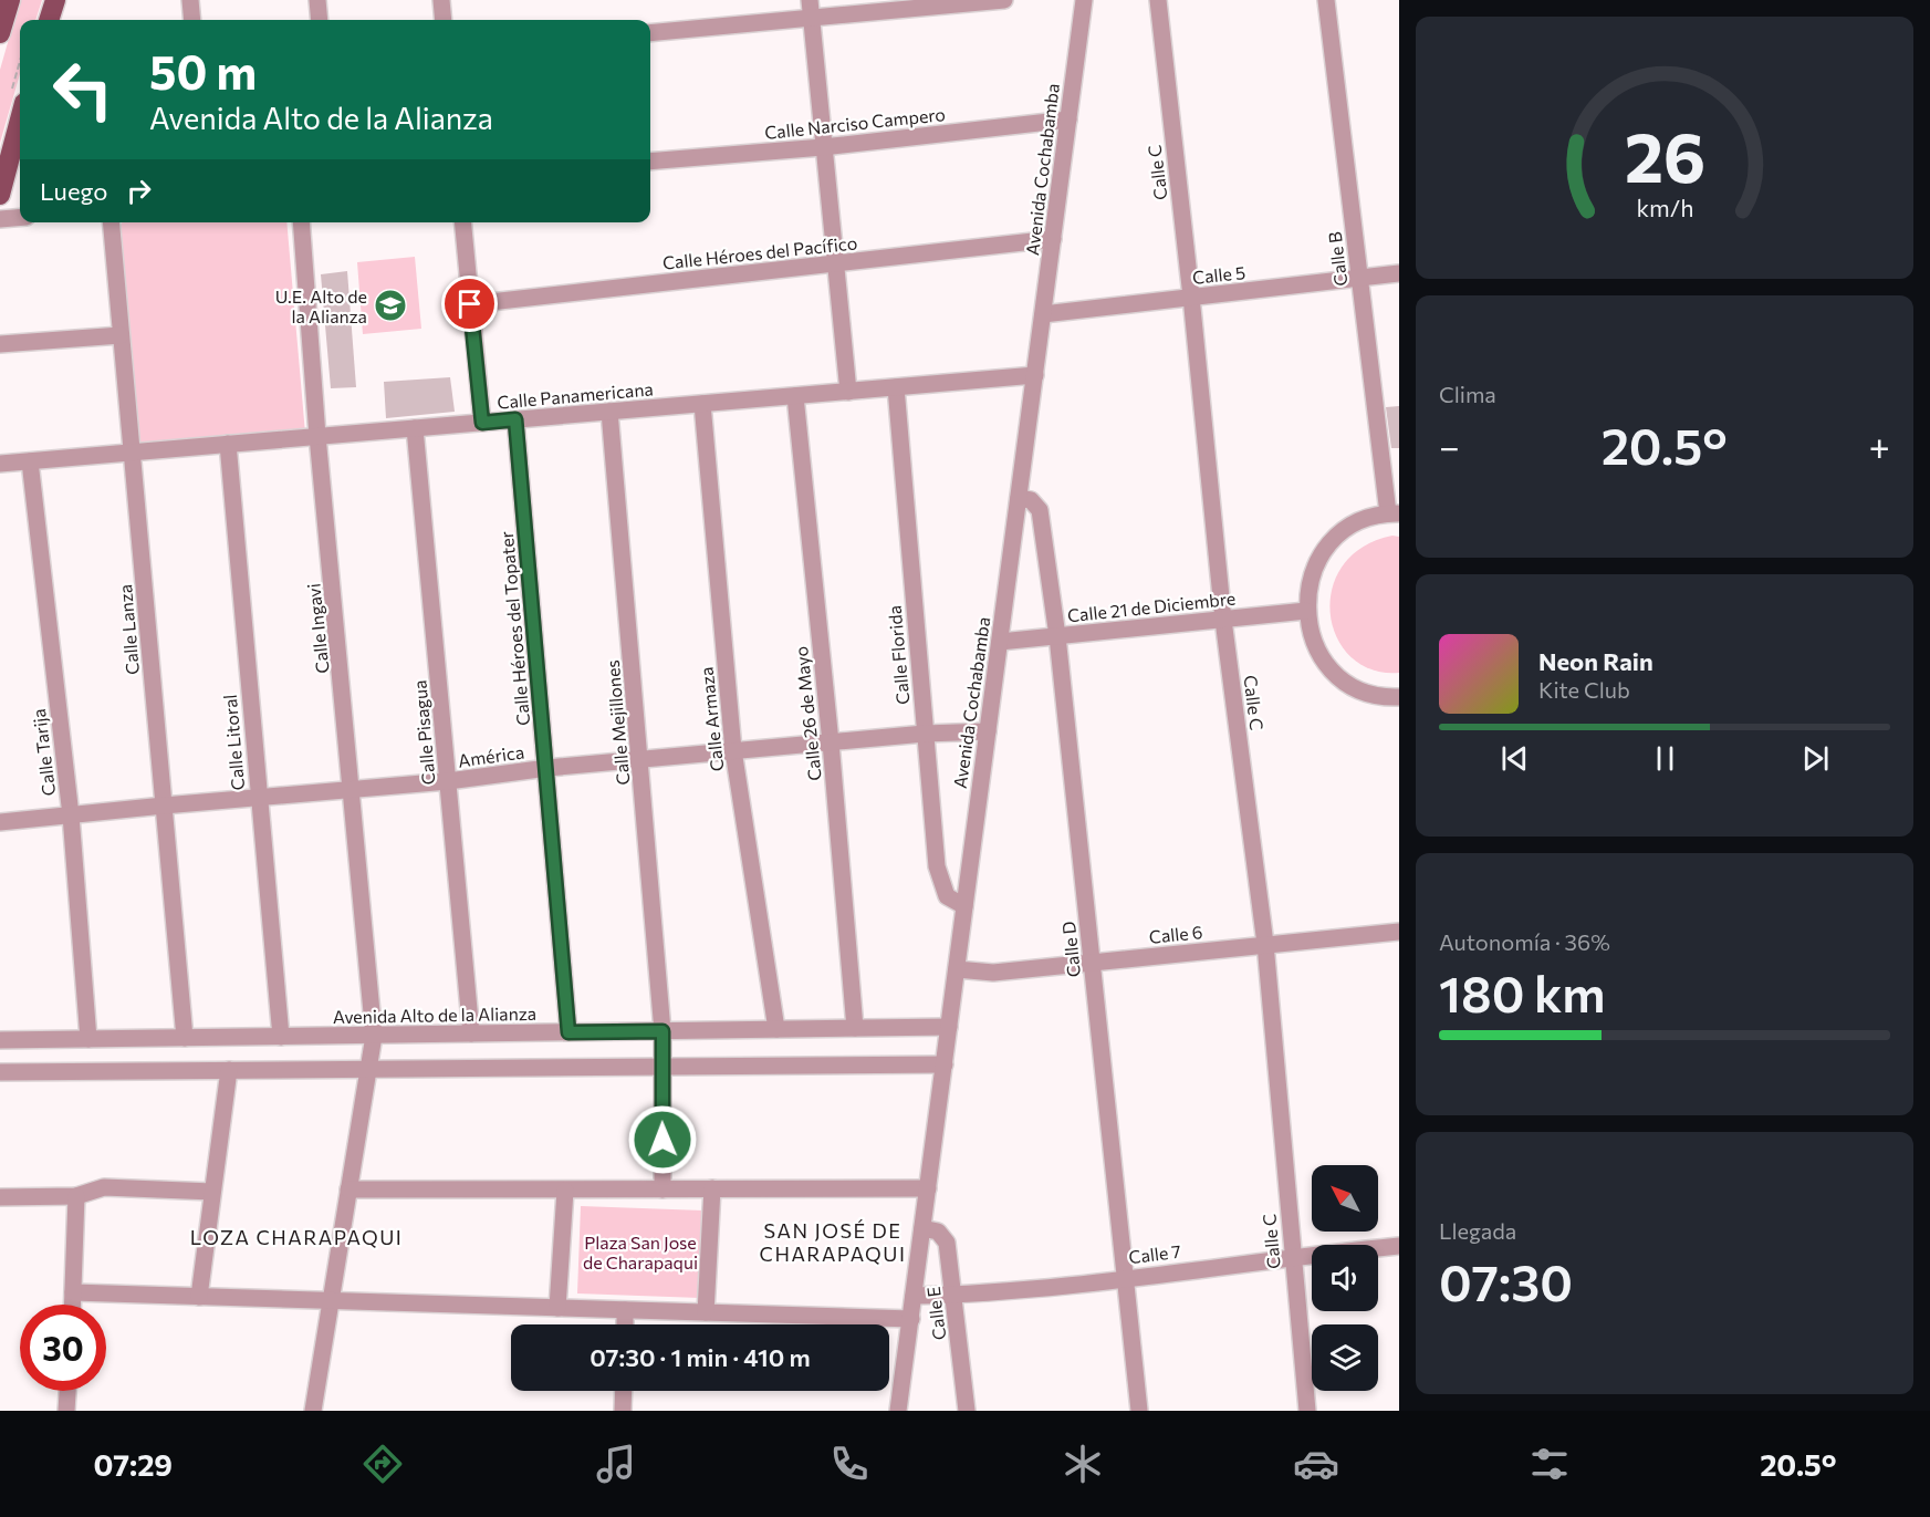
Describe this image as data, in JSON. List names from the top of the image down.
{
  "streets": {
    "street": [
      "Calle Narciso Campero",
      "Avenida Cochabamba",
      "Calle C",
      "Calle Héroes del Pacífico",
      "Calle B",
      "Calle 5",
      "Calle Panamericana",
      "Calle 21 de Diciembre",
      "Calle Ingavi",
      "Calle Héroes del Topater",
      "Calle Lanza",
      "Calle Florida",
      "Calle 26 de Mayo",
      "Calle Armaza",
      "Calle Mejillones",
      "Calle Pisagua",
      "Calle Litoral",
      "Calle Tarija",
      "América",
      "Calle 6",
      "Calle D",
      "Avenida Alto de la Alianza",
      "Calle 7",
      "Calle E"
    ]
  },
  "crossings": [
    ["Calle Narciso Campero", "Avenida Cochabamba"],
    ["Avenida Cochabamba", "Calle Héroes del Pacífico"],
    ["Avenida Cochabamba", "Calle 5"],
    ["Avenida Cochabamba", "Calle Panamericana"],
    ["Avenida Cochabamba", "Calle 21 de Diciembre"],
    ["Avenida Cochabamba", "Calle Florida"],
    ["Avenida Cochabamba", "América"],
    ["Avenida Cochabamba", "Calle 6"],
    ["Avenida Cochabamba", "Calle D"],
    ["Avenida Cochabamba", "Avenida Alto de la Alianza"],
    ["Avenida Cochabamba", "Calle 7"],
    ["Avenida Cochabamba", "Calle E"],
    ["Calle C", "Calle 5"],
    ["Calle C", "Calle 21 de Diciembre"],
    ["Calle C", "Calle 6"],
    ["Calle C", "Calle 7"],
    ["Calle B", "Calle 5"],
    ["Calle Panamericana", "Calle Ingavi"],
    ["Calle Panamericana", "Calle Héroes del Topater"],
    ["Calle Panamericana", "Calle Lanza"],
    ["Calle Panamericana", "Calle Florida"],
    ["Calle Panamericana", "Calle 26 de Mayo"],
    ["Calle Panamericana", "Calle Armaza"],
    ["Calle Panamericana", "Calle Mejillones"],
    ["Calle Panamericana", "Calle Pisagua"],
    ["Calle Panamericana", "Calle Litoral"],
    ["Calle Panamericana", "Calle Tarija"],
    ["Calle 21 de Diciembre", "Calle D"],
    ["Calle Ingavi", "América"],
    ["Calle Ingavi", "Avenida Alto de la Alianza"],
    ["Calle Héroes del Topater", "América"],
    ["Calle Héroes del Topater", "Avenida Alto de la Alianza"],
    ["Calle Lanza", "América"],
    ["Calle Lanza", "Avenida Alto de la Alianza"],
    ["Calle Florida", "América"],
    ["Calle 26 de Mayo", "América"],
    ["Calle 26 de Mayo", "Avenida Alto de la Alianza"],
    ["Calle Armaza", "América"],
    ["Calle Armaza", "Avenida Alto de la Alianza"],
    ["Calle Mejillones", "América"],
    ["Calle Mejillones", "Avenida Alto de la Alianza"],
    ["Calle Pisagua", "América"],
    ["Calle Pisagua", "Avenida Alto de la Alianza"],
    ["Calle Litoral", "América"],
    ["Calle Litoral", "Avenida Alto de la Alianza"],
    ["Calle Tarija", "América"],
    ["Calle Tarija", "Avenida Alto de la Alianza"],
    ["Calle 6", "Calle D"],
    ["Calle D", "Calle 7"],
    ["Calle 7", "Calle E"]
  ],
  "districts": ["SAN JOSÉ DE CHARAPAQUI", "LOZA CHARAPAQUI"],
  "parks": ["Plaza San Jose de Charapaqui"],
  "places": {
    "school or university": ["U.E. Alto de la Alianza"]
  },
  "north": "top left",
  "page": {
    "turn": ["50 m", "Avenida Alto de la Alianza"],
    "then": "Luego",
    "tile": [
      "Clima",
      ["Autonomía · 36%", "180 km"],
      ["Llegada", "07:30"]
    ],
    "heat": ["−", "20.5°", "+"],
    "song": ["Neon Rain", "Kite Club"],
    "limit": "30",
    "trip": "07:30 · 1 min · 410 m",
    "tabs": ["07:29", "20.5°"],
    "gauge": ["26", "km/h"]
  }
}
